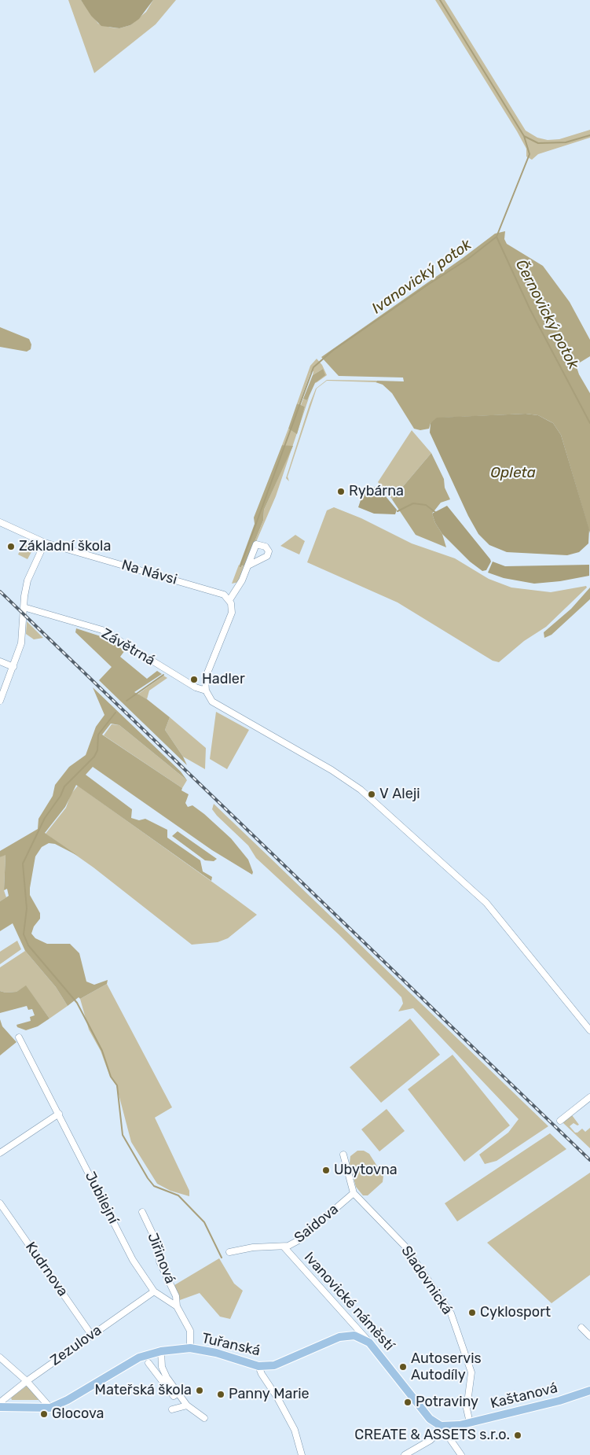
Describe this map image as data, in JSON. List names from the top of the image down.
{
  "streets": {
    "main road": ["Ivanovické náměstí", "Tuřanská", "Kaštanová"],
    "street": [
      "Na Návsi",
      "Závětrná",
      "Jubilejní",
      "Saidova",
      "Jiřinová",
      "Kudrnova",
      "Sladovnická",
      "Zezulova"
    ]
  },
  "crossings": [
    ["Jubilejní", "Jiřinová"],
    ["Jubilejní", "Tuřanská"],
    ["Jubilejní", "Zezulova"],
    ["Saidova", "Sladovnická"],
    ["Saidova", "Ivanovické náměstí"],
    ["Kudrnova", "Zezulova"],
    ["Sladovnická", "Kaštanová"],
    ["Ivanovické náměstí", "Tuřanská"],
    ["Ivanovické náměstí", "Kaštanová"]
  ],
  "water": ["Ivanovický potok", "Černovický potok", "Opleta"],
  "places": [
    "Rybárna",
    "Základní škola",
    "Hadler",
    "V Aleji",
    "Ubytovna",
    "Cyklosport",
    "Autoservis Autodíly",
    "Mateřská škola",
    "Panny Marie",
    "Potraviny",
    "Glocova",
    "CREATE & ASSETS s.r.o."
  ]
}
